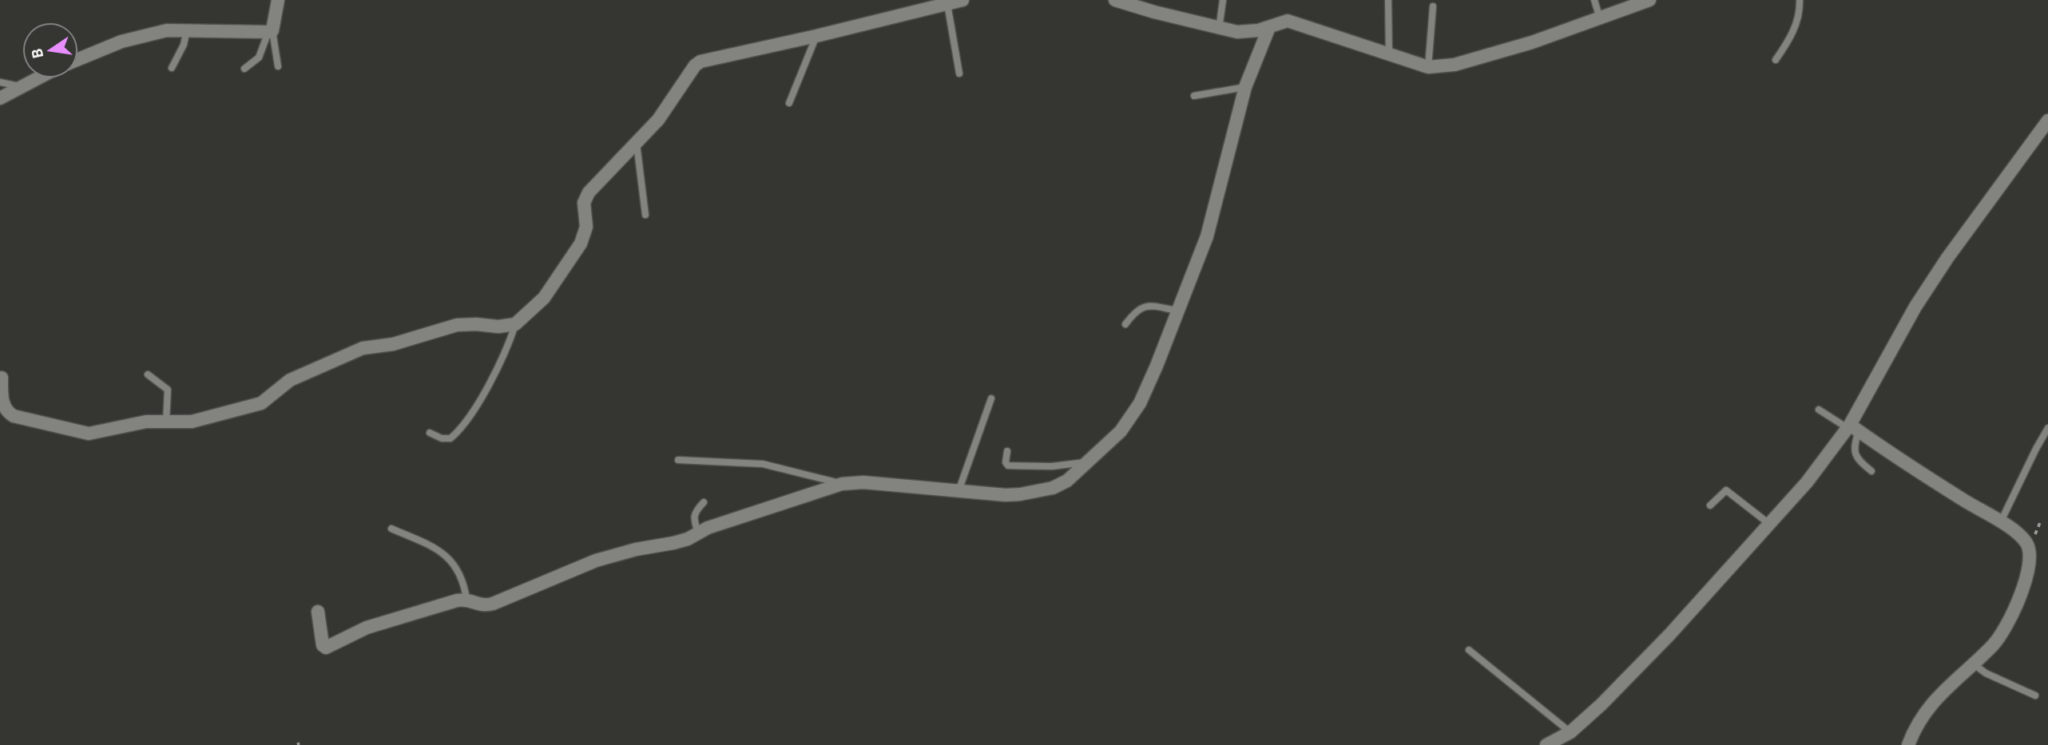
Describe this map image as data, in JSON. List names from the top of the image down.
{
  "north": "left"
}
